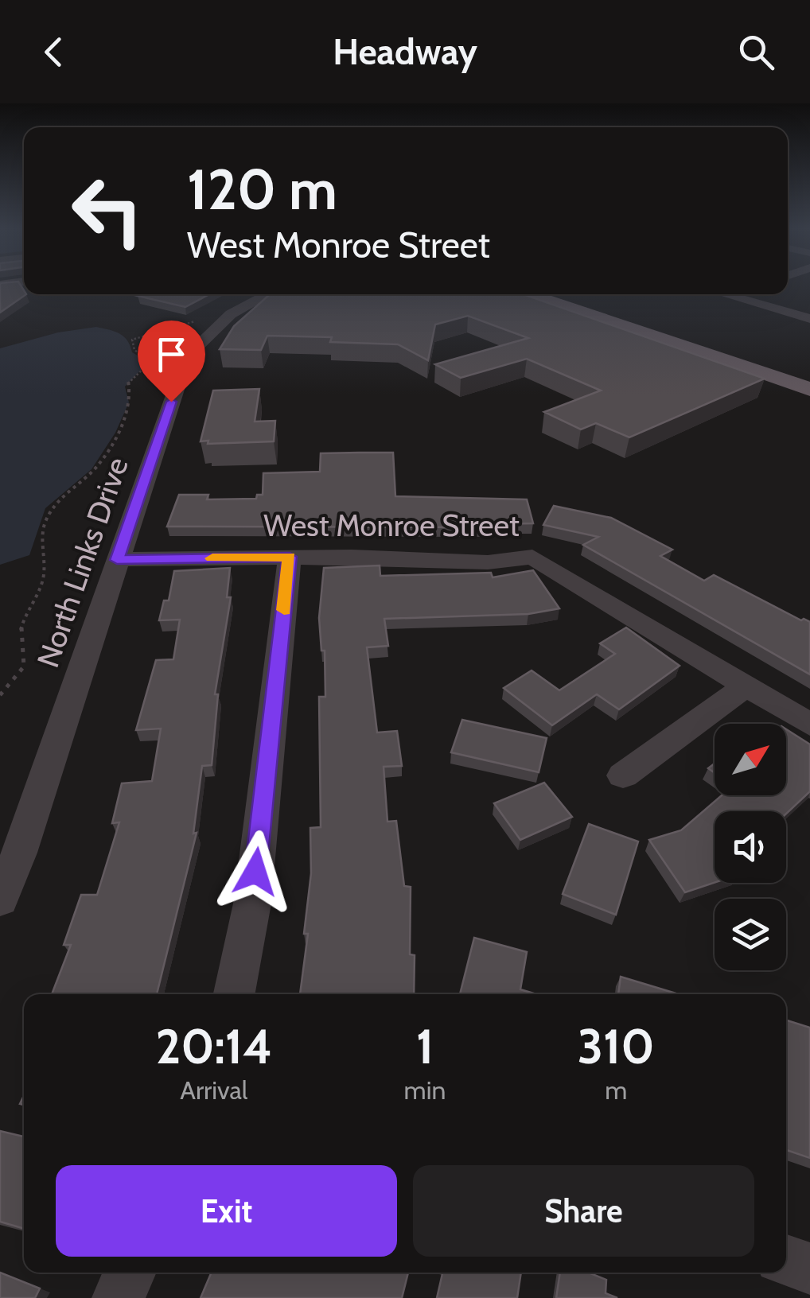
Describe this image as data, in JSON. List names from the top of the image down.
{
  "streets": {
    "street": ["West Monroe Street", "North Links Drive"]
  },
  "crossings": [
    ["West Monroe Street", "North Links Drive"]
  ],
  "north": "top right",
  "page": {
    "header": "Headway",
    "turn": ["120 m", "West Monroe Street"],
    "eta": [
      "20:14",
      "Arrival",
      "1",
      "min",
      "310",
      "m"
    ],
    "buttons": ["Exit", "Share"]
  }
}
